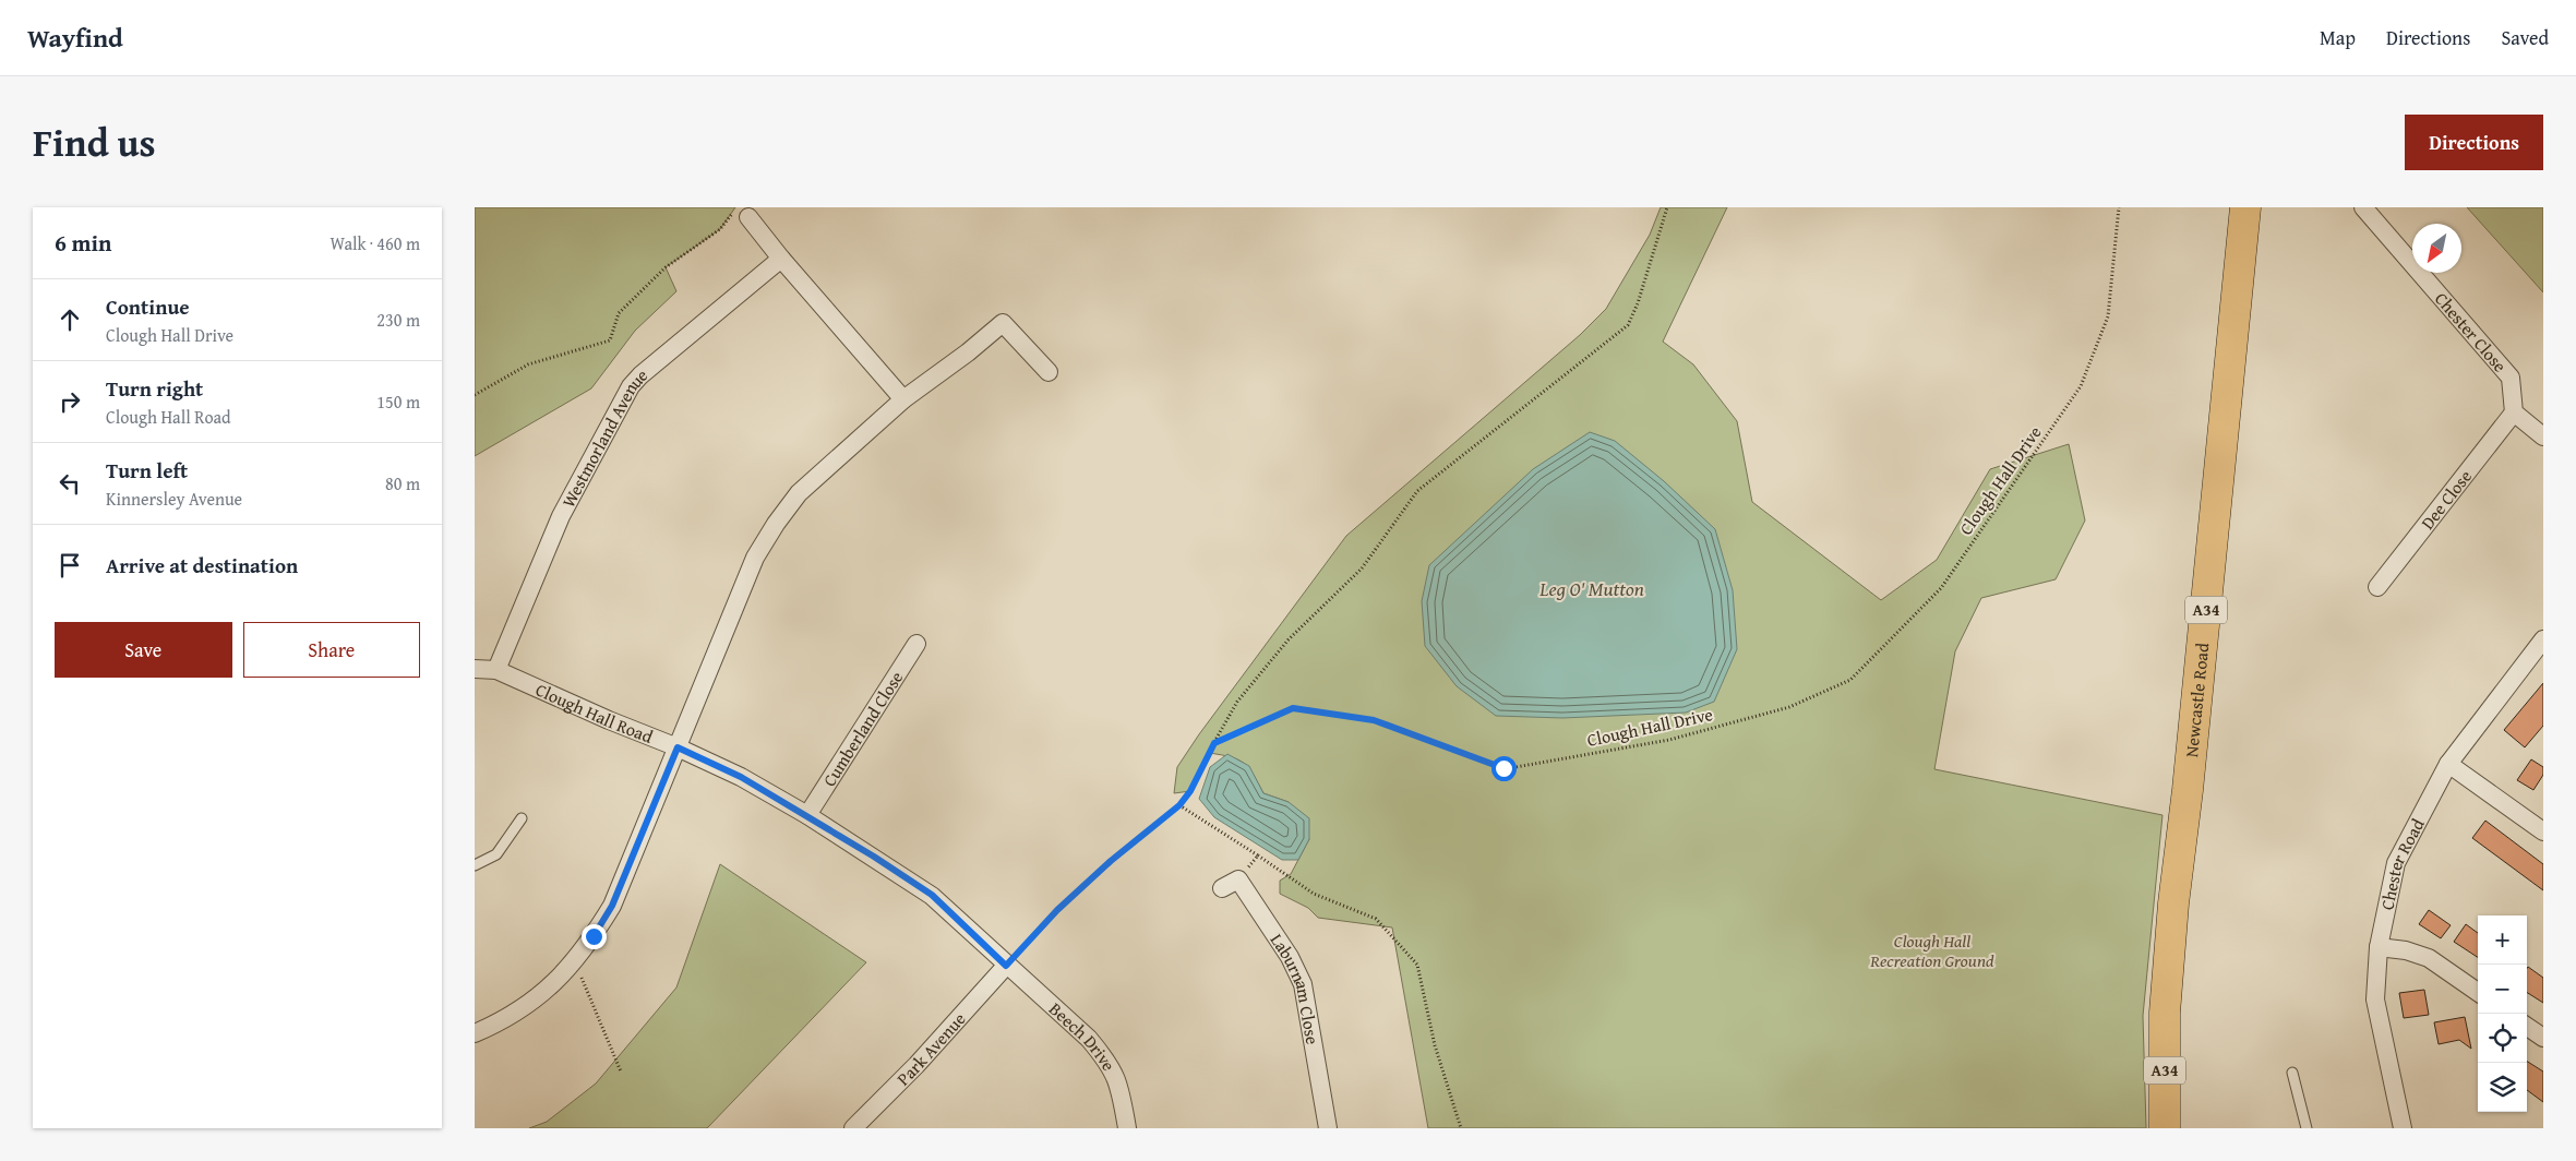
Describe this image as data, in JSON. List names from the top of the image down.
{
  "streets": {
    "highway": ["A34", "Newcastle Road"],
    "street": [
      "Chester Close",
      "Westmorland Avenue",
      "Dee Close",
      "Clough Hall Road",
      "Cumberland Close",
      "Chester Road",
      "Laburnam Close",
      "Beech Drive",
      "Park Avenue"
    ],
    "path": ["Clough Hall Drive"]
  },
  "crossings": [
    ["Chester Close", "Dee Close"],
    ["Westmorland Avenue", "Clough Hall Road"],
    ["Clough Hall Road", "Cumberland Close"],
    ["Clough Hall Road", "Beech Drive"],
    ["Clough Hall Road", "Park Avenue"],
    ["Beech Drive", "Park Avenue"]
  ],
  "water": ["Leg O' Mutton"],
  "parks": ["Clough Hall Recreation Ground"],
  "north": "bottom left",
  "page": {
    "header": "Wayfind",
    "nav": ["Map", "Directions", "Saved"],
    "title": "Find us",
    "buttons": [
      "Directions",
      ["Save", "Share"]
    ],
    "heading": ["6 min", "Walk · 460 m"],
    "list": [
      ["Continue", "Clough Hall Drive", "230 m"],
      ["Turn right", "Clough Hall Road", "150 m"],
      ["Turn left", "Kinnersley Avenue", "80 m"],
      "Arrive at destination"
    ],
    "map_buttons": ["+", "−"]
  }
}
